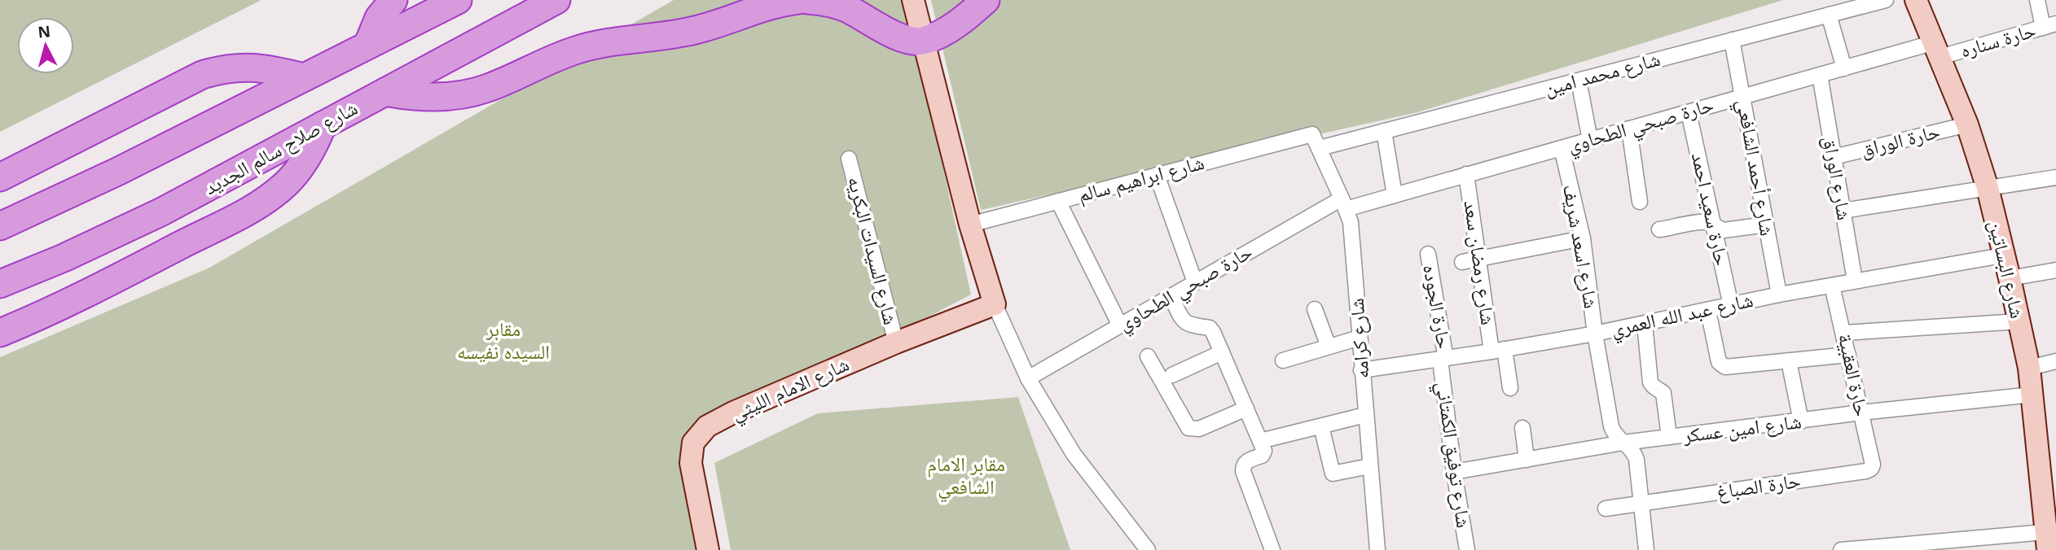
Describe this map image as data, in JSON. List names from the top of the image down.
{
  "streets": {
    "highway": ["شارع صلاح سالم الجديد"],
    "street": [
      "حارة سناره",
      "شارع محمد امين",
      "حارة صبحي الطحاوي",
      "حارة الوراق",
      "شارع أحمد الشافعي",
      "شارع الوراق",
      "شارع ابراهيم سالم",
      "حارة سعيد احمد",
      "شارع اسعد شريف",
      "شارع السيدات البكريه",
      "شارع رمضان سعد",
      "شارع البساتين",
      "حارة الجوده",
      "شارع عبد الله العمري",
      "شارع كرامه",
      "حارة العقبية",
      "شارع الامام الليثي",
      "شارع امين عسكر",
      "شارع توفيق الكمتاني",
      "حارة الصباغ"
    ]
  },
  "crossings": [
    ["حارة سناره", "حارة صبحي الطحاوي"],
    ["حارة سناره", "شارع البساتين"],
    ["شارع محمد امين", "شارع أحمد الشافعي"],
    ["شارع محمد امين", "شارع كرامه"],
    ["حارة صبحي الطحاوي", "شارع أحمد الشافعي"],
    ["حارة صبحي الطحاوي", "شارع الوراق"],
    ["حارة صبحي الطحاوي", "حارة سعيد احمد"],
    ["حارة صبحي الطحاوي", "شارع اسعد شريف"],
    ["حارة صبحي الطحاوي", "شارع رمضان سعد"],
    ["حارة صبحي الطحاوي", "شارع البساتين"],
    ["حارة صبحي الطحاوي", "شارع كرامه"],
    ["حارة الوراق", "شارع الوراق"],
    ["حارة الوراق", "شارع البساتين"],
    ["شارع أحمد الشافعي", "شارع عبد الله العمري"],
    ["شارع الوراق", "شارع عبد الله العمري"],
    ["شارع ابراهيم سالم", "شارع كرامه"],
    ["حارة سعيد احمد", "شارع عبد الله العمري"],
    ["شارع اسعد شريف", "شارع عبد الله العمري"],
    ["شارع اسعد شريف", "شارع امين عسكر"],
    ["شارع اسعد شريف", "حارة الصباغ"],
    ["شارع السيدات البكريه", "شارع الامام الليثي"],
    ["شارع رمضان سعد", "شارع عبد الله العمري"],
    ["شارع البساتين", "شارع عبد الله العمري"],
    ["شارع البساتين", "شارع امين عسكر"],
    ["حارة الجوده", "شارع عبد الله العمري"],
    ["حارة الجوده", "شارع توفيق الكمتاني"],
    ["شارع عبد الله العمري", "شارع كرامه"],
    ["شارع عبد الله العمري", "حارة العقبية"],
    ["شارع عبد الله العمري", "شارع توفيق الكمتاني"],
    ["حارة العقبية", "شارع امين عسكر"],
    ["حارة العقبية", "حارة الصباغ"],
    ["شارع امين عسكر", "شارع توفيق الكمتاني"]
  ],
  "parks": ["مقابر السيده نفيسه", "مقابر الامام الشافعي"],
  "north": "top"
}
